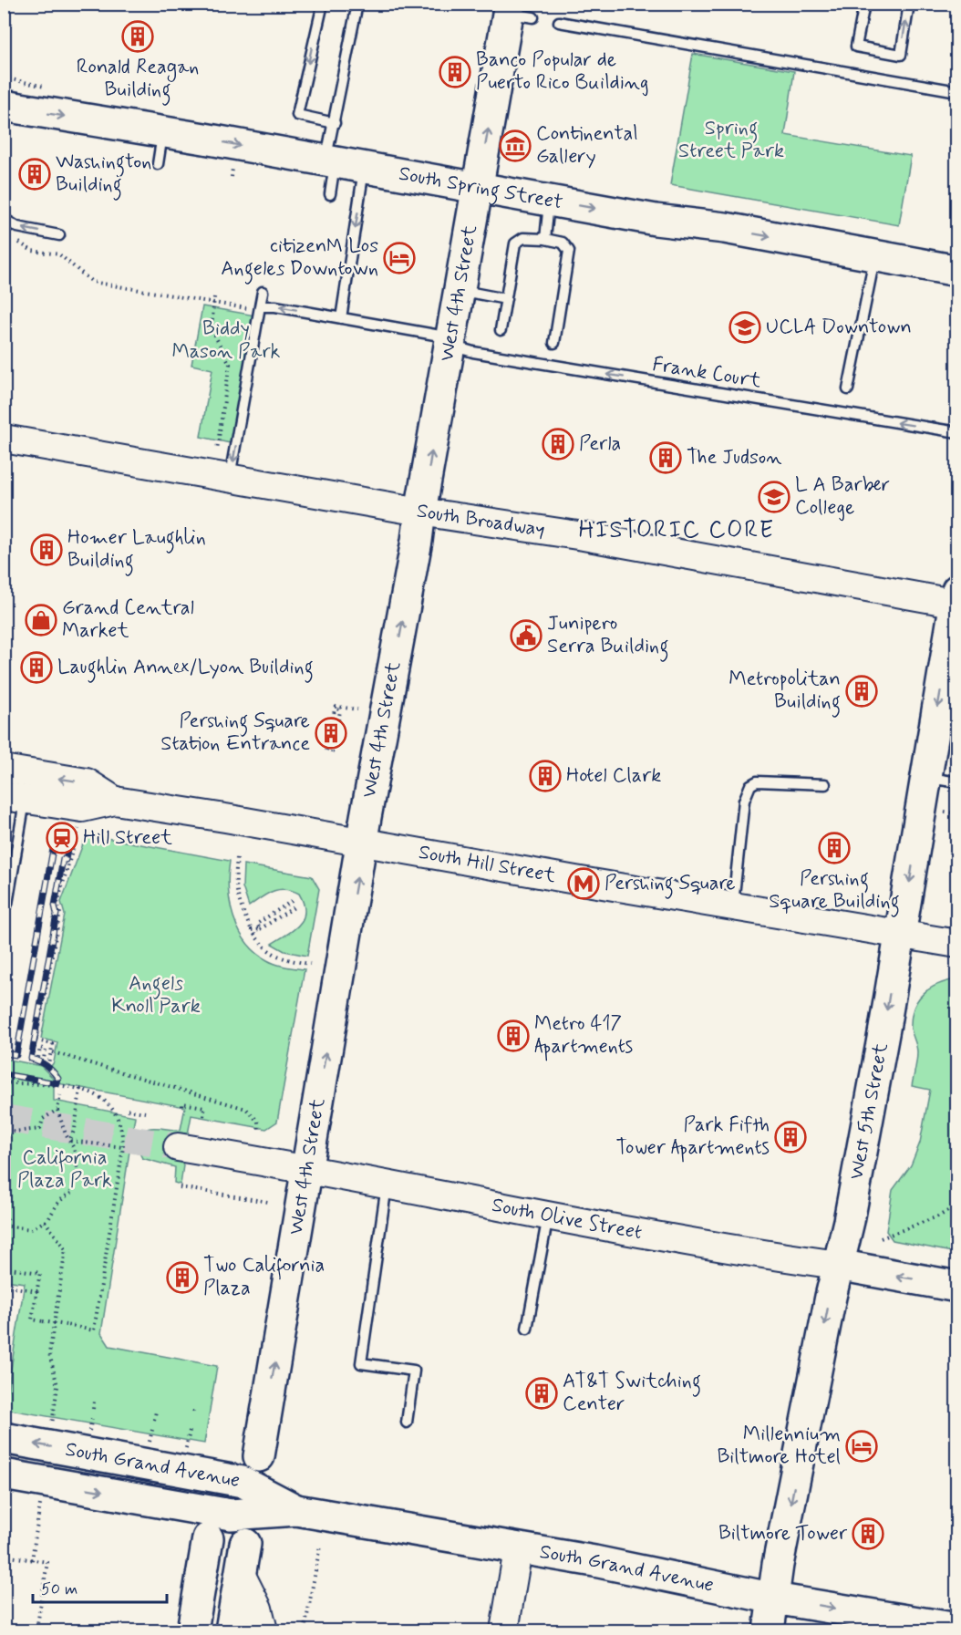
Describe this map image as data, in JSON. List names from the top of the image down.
{
  "streets": {
    "main road": [
      "South Spring Street",
      "West 4th Street",
      "South Broadway",
      "South Hill Street",
      "West 5th Street",
      "South Olive Street",
      "South Grand Avenue"
    ],
    "lane": ["Frank Court"]
  },
  "crossings": [
    ["South Spring Street", "West 4th Street"],
    ["West 4th Street", "Frank Court"],
    ["West 4th Street", "South Broadway"],
    ["West 4th Street", "South Hill Street"],
    ["West 4th Street", "South Olive Street"],
    ["South Broadway", "West 5th Street"],
    ["South Hill Street", "West 5th Street"],
    ["West 5th Street", "South Olive Street"],
    ["West 5th Street", "South Grand Avenue"]
  ],
  "one_way": [
    "South Spring Street",
    "West 4th Street",
    "Frank Court",
    "West 5th Street"
  ],
  "districts": ["HISTORIC CORE"],
  "parks": [
    "Spring Street Park",
    "Biddy Mason Park",
    "Angels Knoll Park",
    "California Plaza Park"
  ],
  "places": {
    "building": [
      "Ronald Reagan Building",
      "Banco Popular de Puerto Rico Building",
      "Washington Building",
      "Perla",
      "The Judson",
      "Homer Laughlin Building",
      "Laughlin Annex/Lyon Building",
      "Metropolitan Building",
      "Pershing Square Station Entrance",
      "Hotel Clark",
      "Pershing Square Building",
      "Metro 417 Apartments",
      "Park Fifth Tower Apartments",
      "Two California Plaza",
      "AT&T Switching Center",
      "Biltmore Tower"
    ],
    "museum": ["Continental Gallery"],
    "hotel": ["citizenM Los Angeles Downtown", "Millennium Biltmore Hotel"],
    "school or university": ["UCLA Downtown", "L A Barber College"],
    "shop": ["Grand Central Market"],
    "public building": ["Junipero Serra Building"],
    "station": ["Hill Street"],
    "metro station": ["Pershing Square"]
  },
  "scale_bar": "50 m"
}
